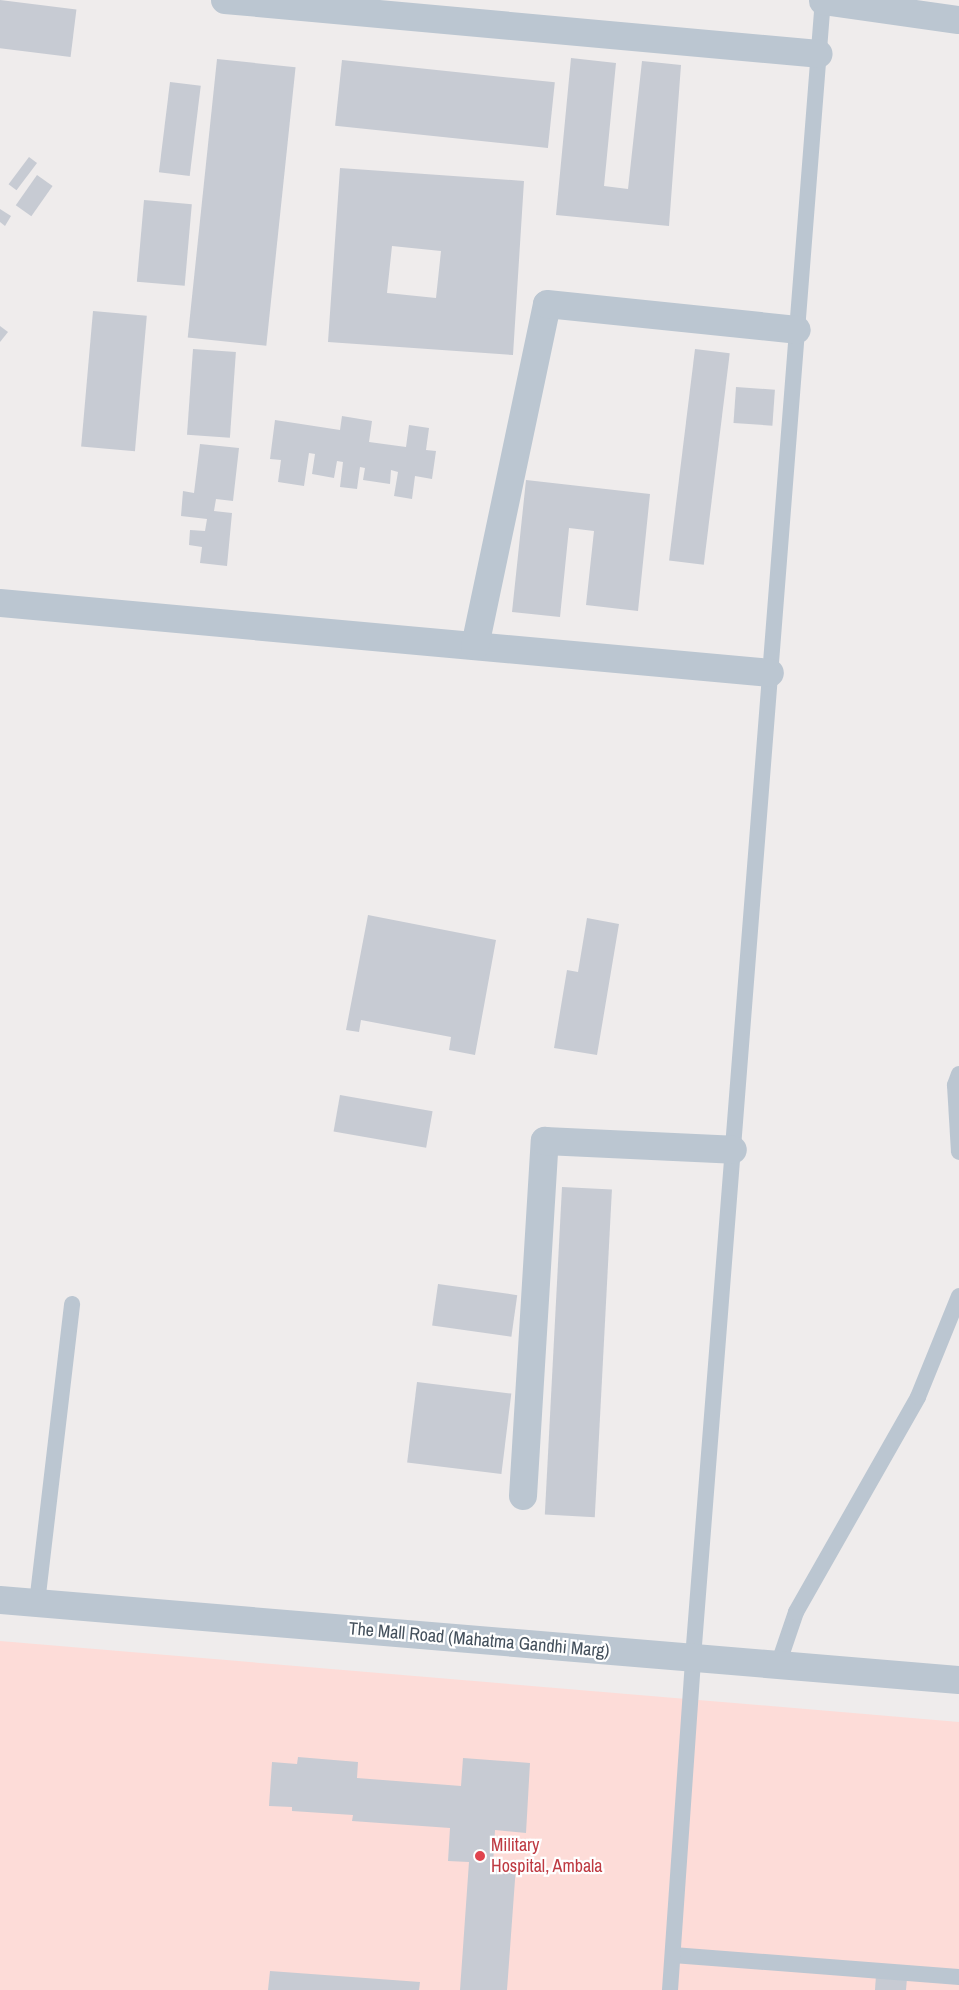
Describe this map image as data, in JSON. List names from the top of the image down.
{
  "streets": {
    "street": ["The Mall Road (Mahatma Gandhi Marg)"]
  },
  "places": ["Military Hospital, Ambala"]
}
